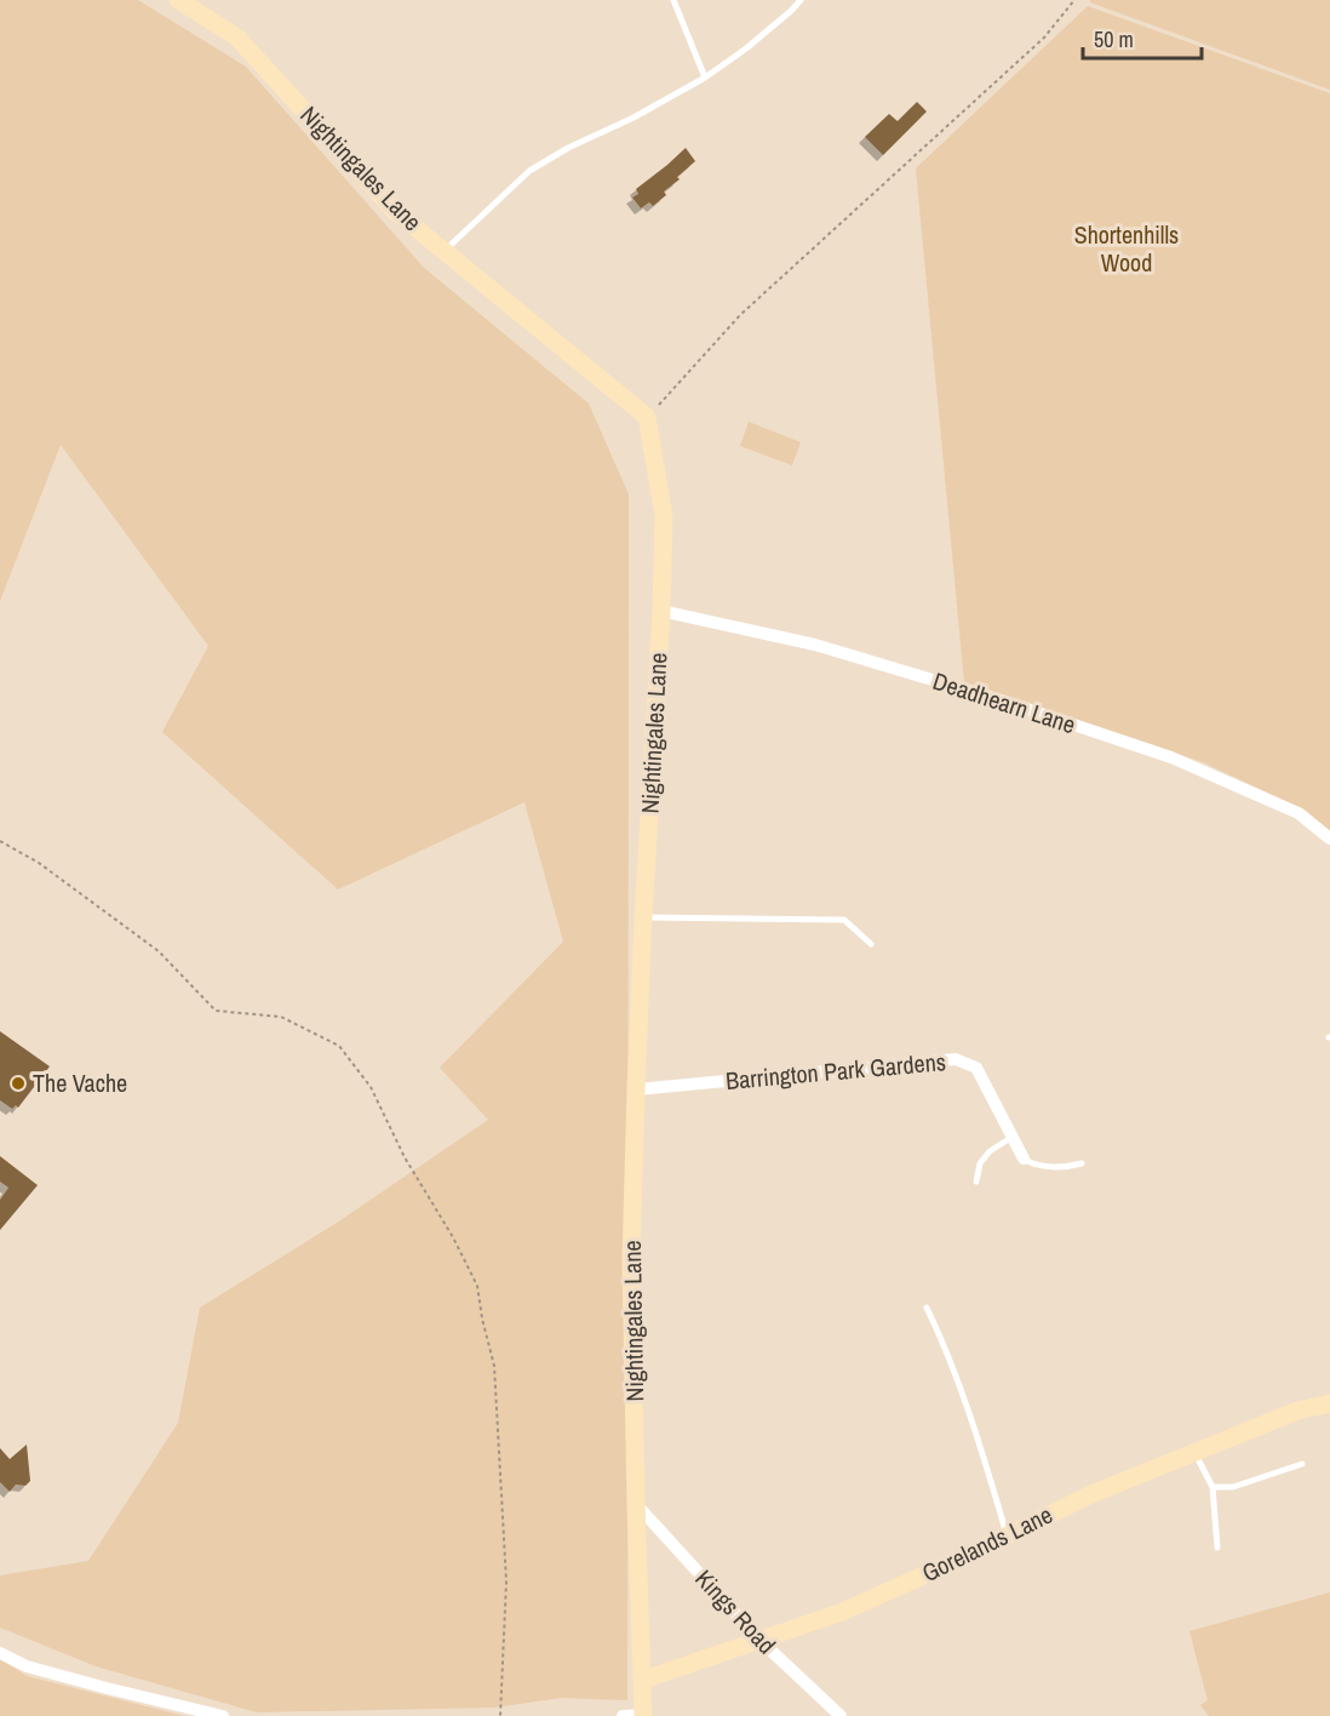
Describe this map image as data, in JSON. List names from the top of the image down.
{
  "streets": {
    "main road": ["Nightingales Lane", "Gorelands Lane"],
    "street": ["Deadhearn Lane", "Barrington Park Gardens", "Kings Road"]
  },
  "crossings": [
    ["Nightingales Lane", "Deadhearn Lane"],
    ["Nightingales Lane", "Barrington Park Gardens"],
    ["Nightingales Lane", "Gorelands Lane"],
    ["Nightingales Lane", "Kings Road"],
    ["Gorelands Lane", "Kings Road"]
  ],
  "parks": ["Shortenhills Wood"],
  "places": ["The Vache"],
  "scale_bar": "50 m"
}
